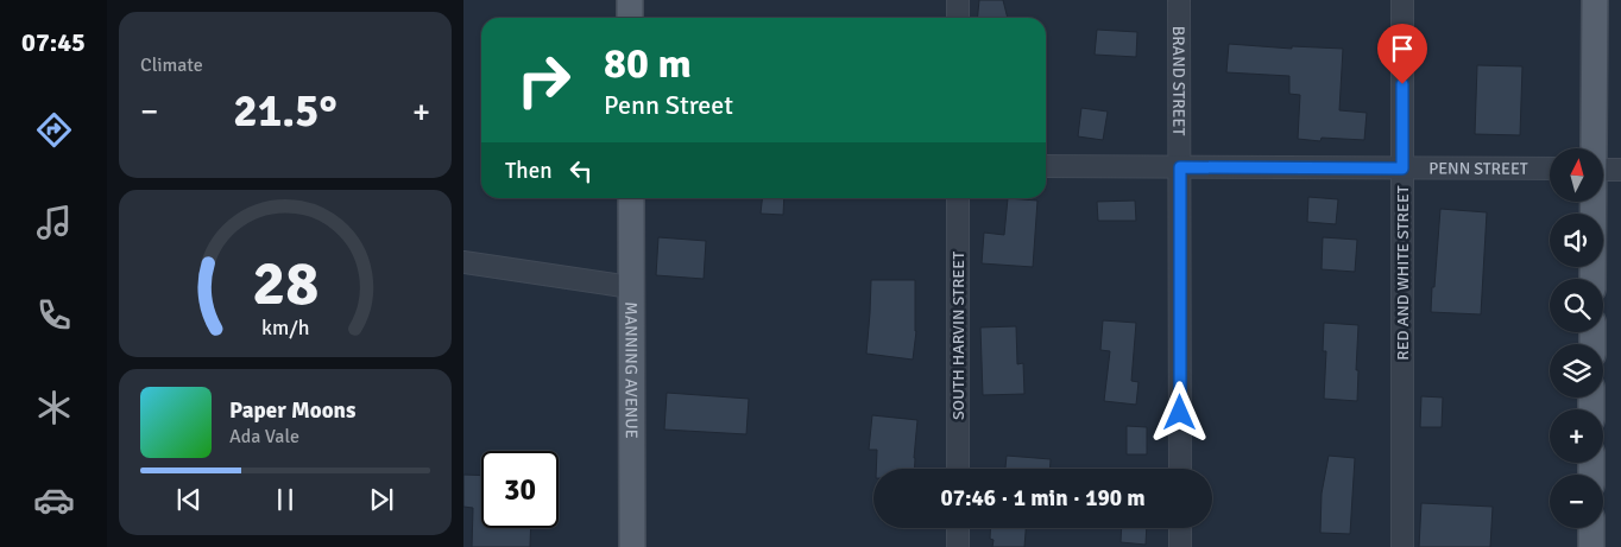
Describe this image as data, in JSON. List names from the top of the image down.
{
  "streets": {
    "main road": ["MANNING AVENUE"],
    "street": [
      "BRAND STREET",
      "PENN STREET",
      "RED AND WHITE STREET",
      "SOUTH HARVIN STREET"
    ]
  },
  "crossings": [
    ["BRAND STREET", "PENN STREET"],
    ["PENN STREET", "RED AND WHITE STREET"]
  ],
  "north": "top",
  "page": {
    "tabs": "07:45",
    "tile": "Climate",
    "turn": ["80 m", "Penn Street"],
    "heat": ["−", "21.5°", "+"],
    "then": "Then",
    "map_buttons": ["+", "−"],
    "song": ["Paper Moons", "Ada Vale"],
    "limit": "30",
    "trip": "07:46 · 1 min · 190 m",
    "gauge": ["28", "km/h"]
  }
}
